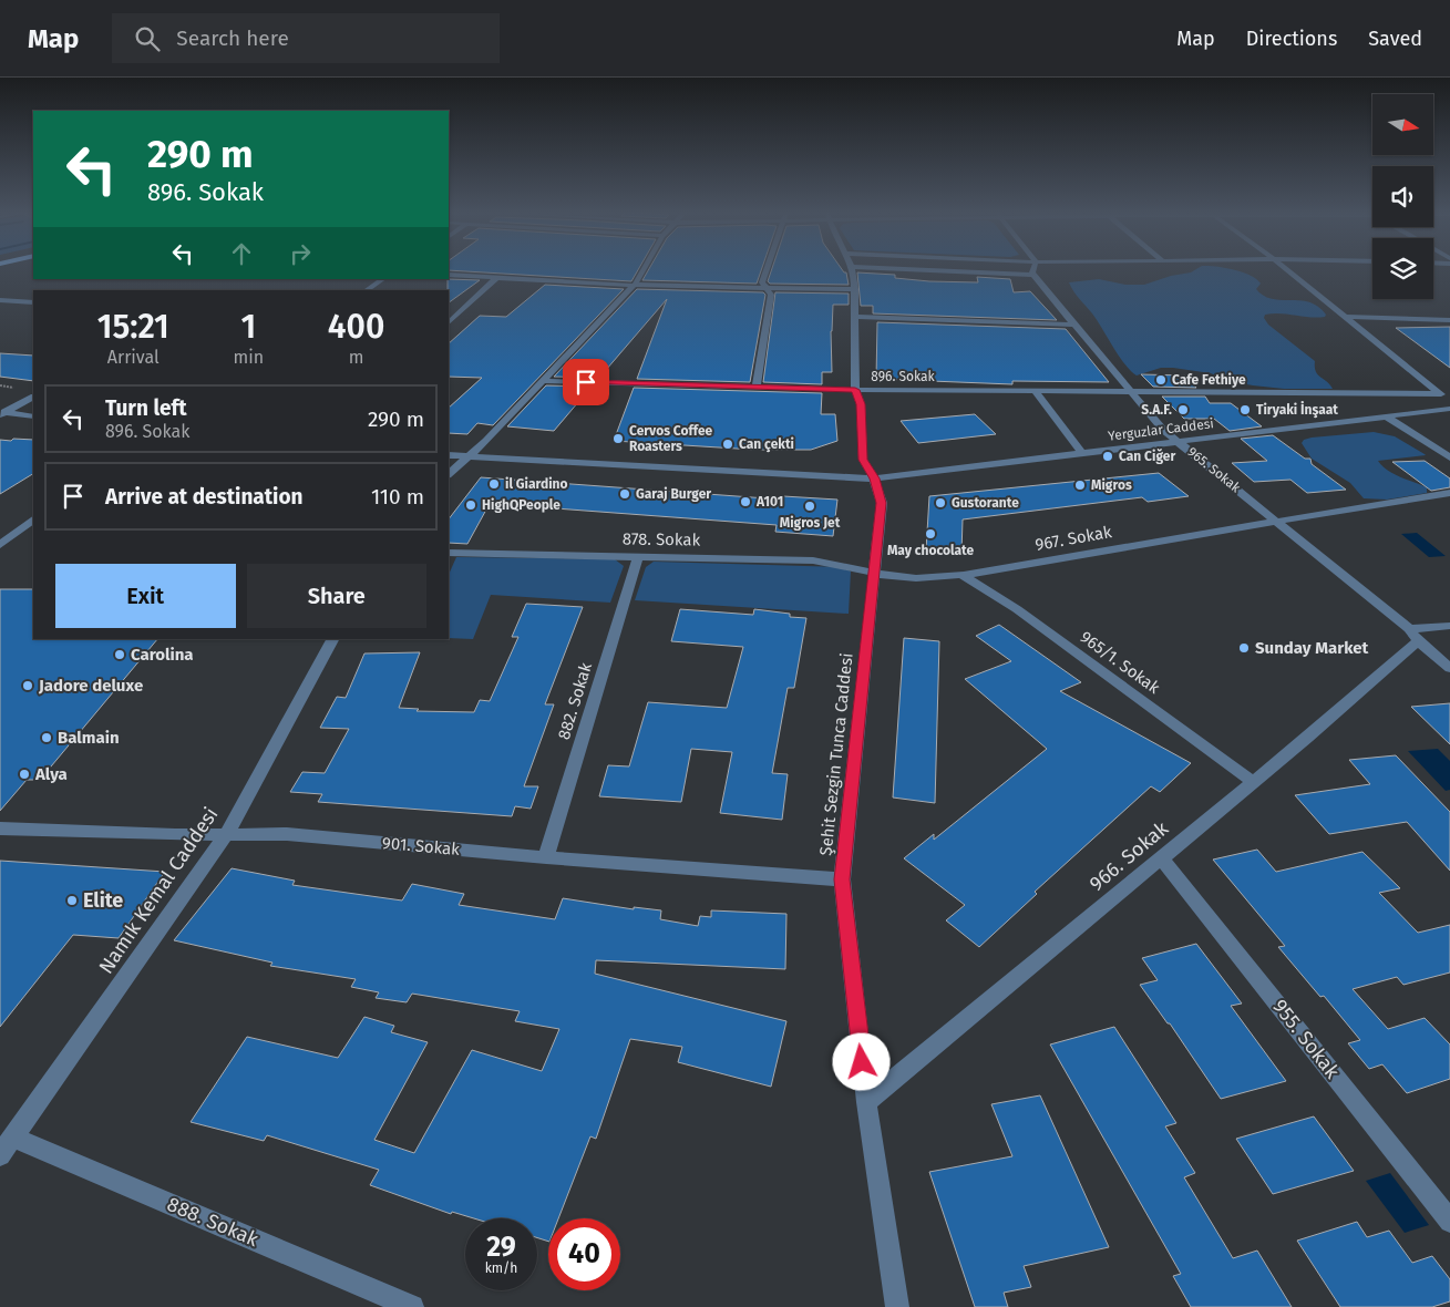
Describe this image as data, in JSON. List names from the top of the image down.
{
  "streets": {
    "street": [
      "896. Sokak",
      "Yerguzlar Caddesi",
      "965. Sokak",
      "967. Sokak",
      "878. Sokak",
      "965/1. Sokak",
      "882. Sokak",
      "Şehit Sezgin Tunca Caddesi",
      "901. Sokak",
      "966. Sokak",
      "Namık Kemal Caddesi",
      "955. Sokak",
      "888. Sokak"
    ]
  },
  "crossings": [
    ["896. Sokak", "965. Sokak"],
    ["896. Sokak", "Şehit Sezgin Tunca Caddesi"],
    ["Yerguzlar Caddesi", "965. Sokak"],
    ["Yerguzlar Caddesi", "Şehit Sezgin Tunca Caddesi"],
    ["965. Sokak", "967. Sokak"],
    ["965. Sokak", "966. Sokak"],
    ["967. Sokak", "878. Sokak"],
    ["967. Sokak", "965/1. Sokak"],
    ["967. Sokak", "Şehit Sezgin Tunca Caddesi"],
    ["878. Sokak", "882. Sokak"],
    ["878. Sokak", "Şehit Sezgin Tunca Caddesi"],
    ["965/1. Sokak", "966. Sokak"],
    ["882. Sokak", "901. Sokak"],
    ["Şehit Sezgin Tunca Caddesi", "901. Sokak"],
    ["Şehit Sezgin Tunca Caddesi", "966. Sokak"],
    ["901. Sokak", "Namık Kemal Caddesi"],
    ["966. Sokak", "955. Sokak"],
    ["Namık Kemal Caddesi", "888. Sokak"]
  ],
  "places": [
    "Cafe Fethiye",
    "S.A.F.",
    "Tiryaki İnşaat",
    "Cervos Coffee Roasters",
    "Can çekti",
    "Can Ciğer",
    "il Giardino",
    "Migros",
    "Garaj Burger",
    "A101",
    "Gustorante",
    "HighQPeople",
    "Migros Jet",
    "May chocolate",
    "Sunday Market",
    "Carolina",
    "Jadore deluxe",
    "Balmain",
    "Alya",
    "Elite"
  ],
  "north": "right",
  "page": {
    "header": "Map",
    "search": "Search here",
    "nav": ["Map", "Directions", "Saved"],
    "turn": ["290 m", "896. Sokak"],
    "eta": [
      "15:21",
      "Arrival",
      "1",
      "min",
      "400",
      "m"
    ],
    "list": [
      {
        "name": "Turn left",
        "note": "896. Sokak",
        "value": "290 m"
      },
      {
        "name": "Arrive at destination",
        "value": "110 m"
      }
    ],
    "buttons": ["Exit", "Share"],
    "speed": "29 km/h",
    "limit": "40"
  }
}
